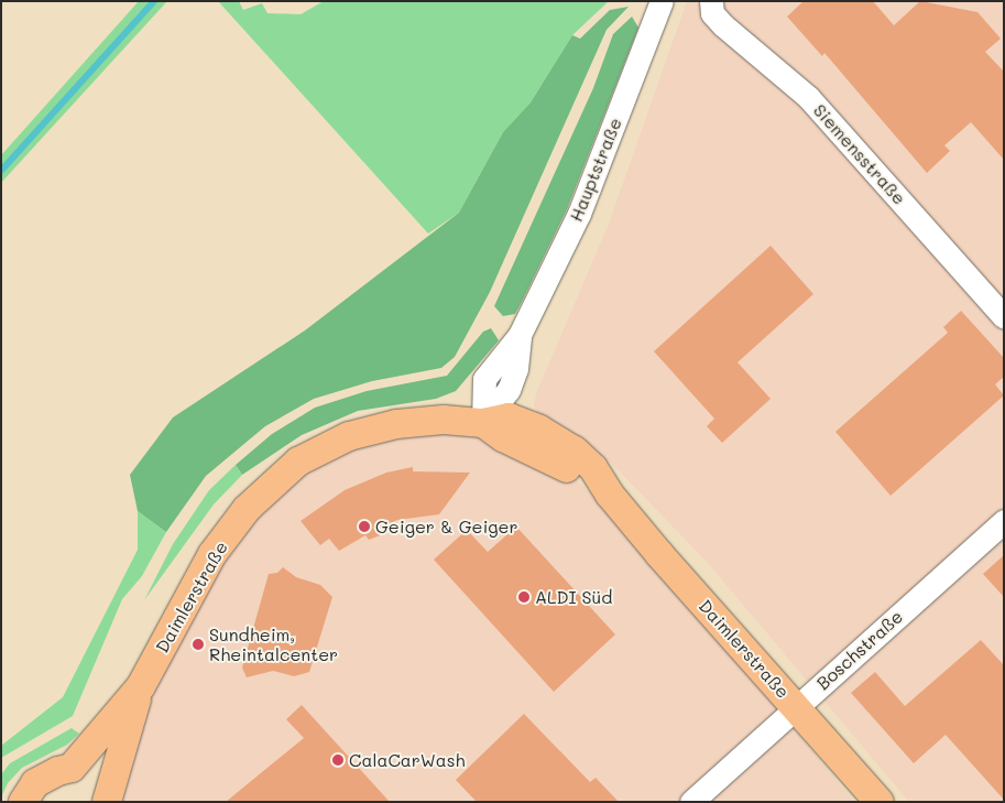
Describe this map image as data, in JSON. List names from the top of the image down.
{
  "streets": {
    "main road": ["Daimlerstraße"],
    "street": ["Siemensstraße", "Hauptstraße", "Boschstraße"]
  },
  "crossings": [
    ["Hauptstraße", "Daimlerstraße"],
    ["Daimlerstraße", "Boschstraße"]
  ],
  "places": [
    "Geiger & Geiger",
    "ALDI Süd",
    "Sundheim, Rheintalcenter",
    "CalaCarWash"
  ]
}
